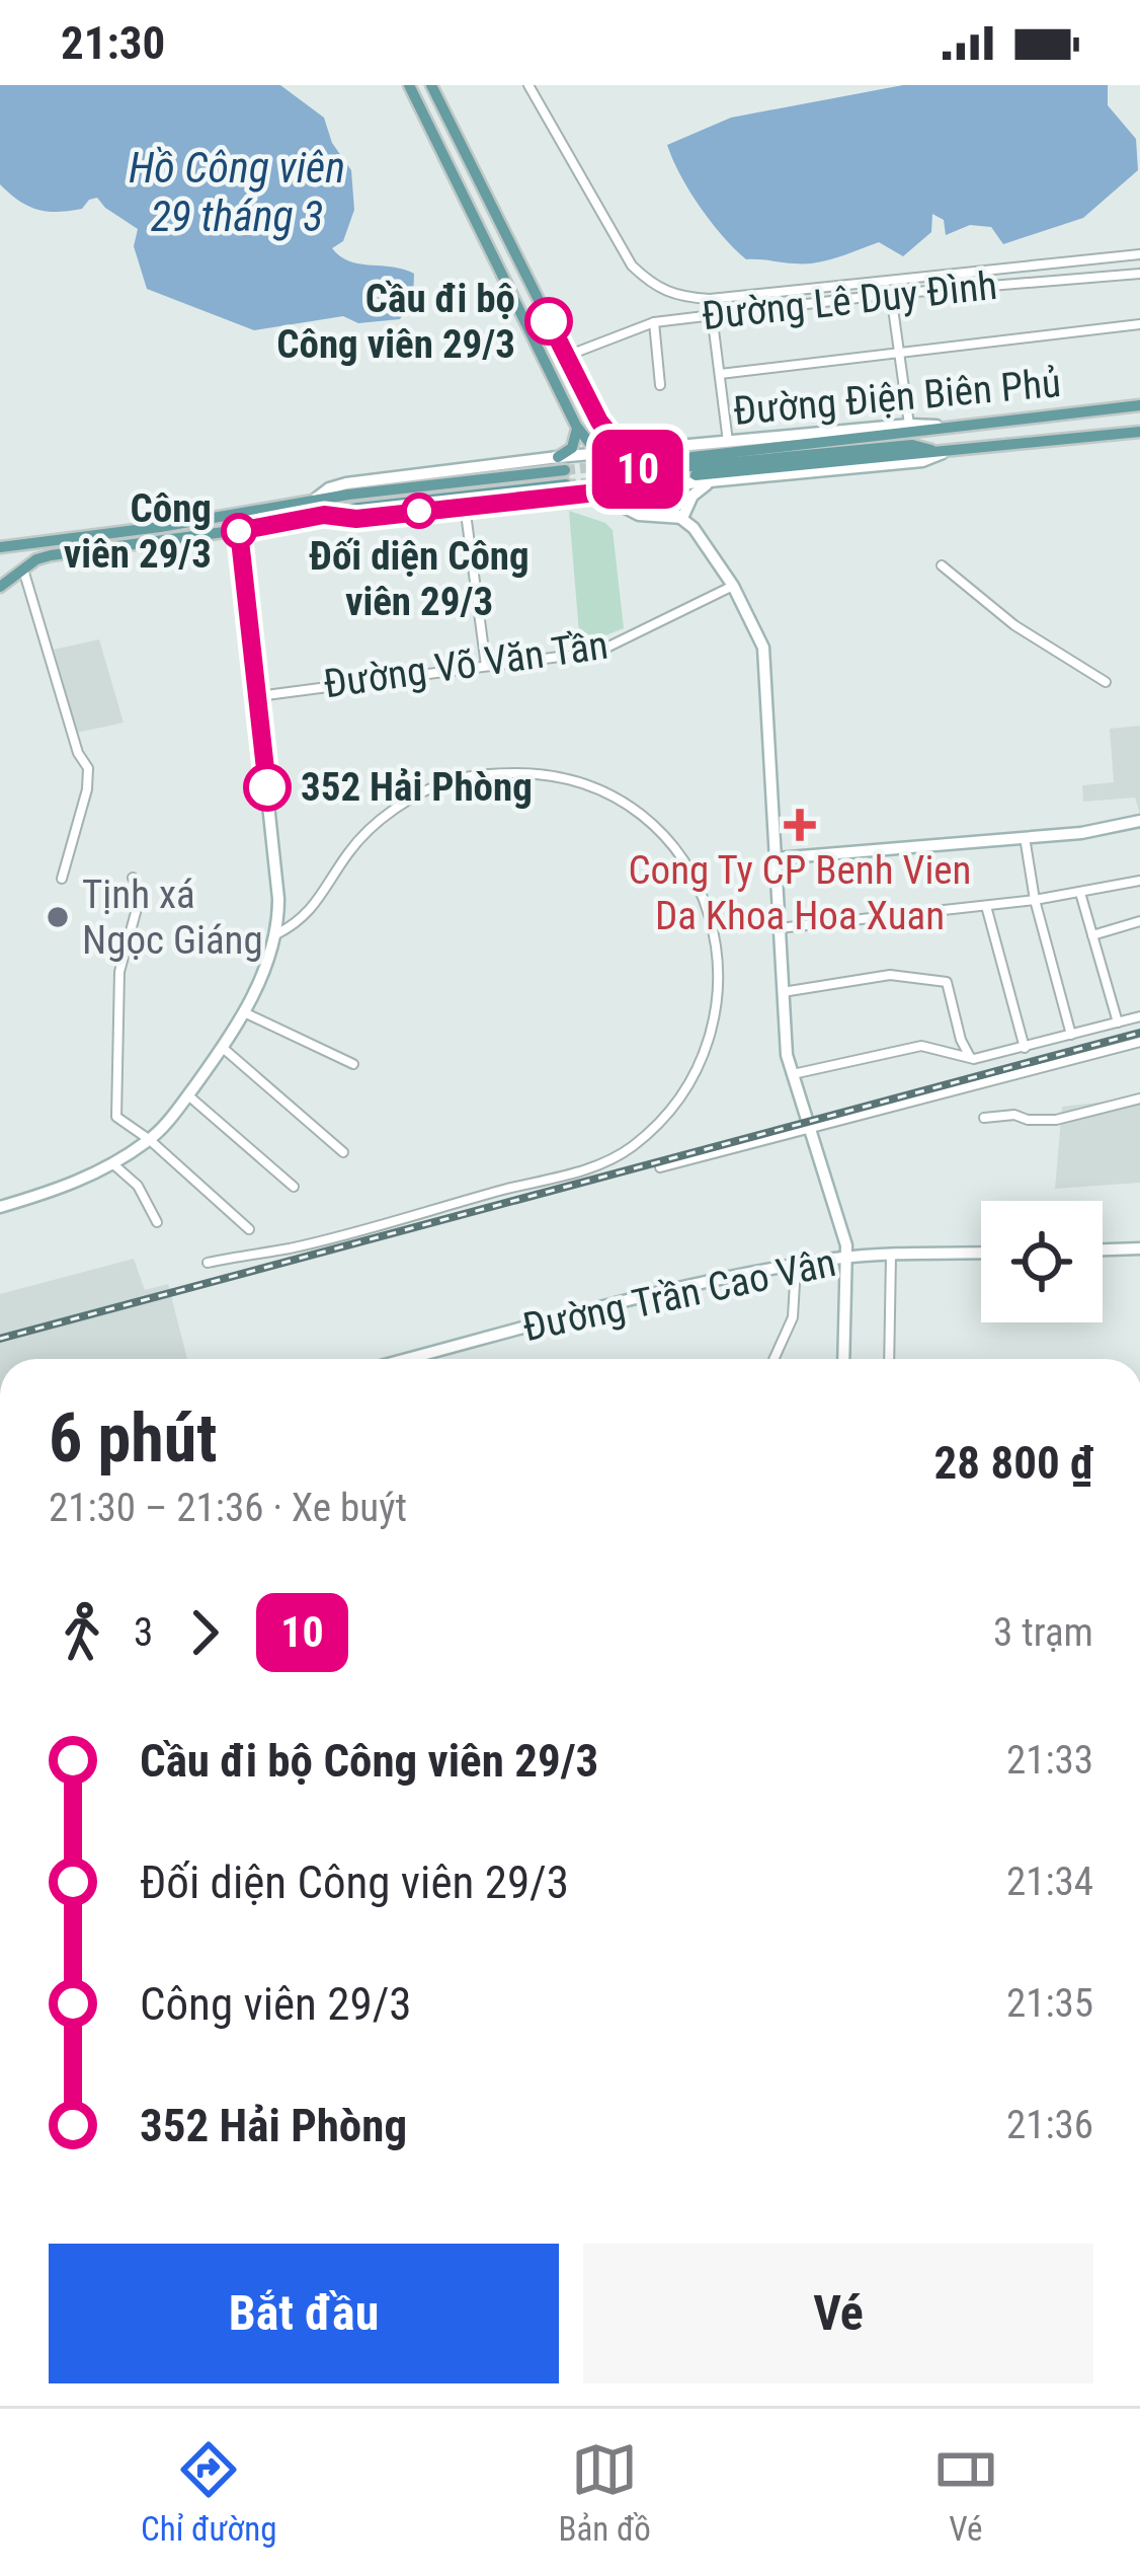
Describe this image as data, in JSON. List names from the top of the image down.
{
  "streets": {
    "main road": ["Đường Điện Biên Phủ"],
    "street": ["Đường Lê Duy Đình", "Đường Võ Văn Tần", "Đường Trần Cao Vân"]
  },
  "water": ["Hồ Công viên 29 tháng 3"],
  "places": {
    "other": [
      "Cầu đi bộ Công viên 29/3",
      "Đối diện Công viên 29/3",
      "Công viên 29/3",
      "352 Hải Phòng",
      "Tịnh xá Ngọc Giáng"
    ],
    "health": ["Cong Ty CP Benh Vien Da Khoa Hoa Xuan"]
  },
  "lines": ["bus line 10"],
  "page": {
    "status": "21:30",
    "on_map": "10",
    "heading": ["6 phút", "21:30 – 21:36 · Xe buýt", "28 800 ₫"],
    "legs": ["3", "10", "3 trạm"],
    "list": [
      {
        "name": "Cầu đi bộ Công viên 29/3",
        "value": "21:33"
      },
      {
        "name": "Đối diện Công viên 29/3",
        "value": "21:34"
      },
      {
        "name": "Công viên 29/3",
        "value": "21:35"
      },
      {
        "name": "352 Hải Phòng",
        "value": "21:36"
      }
    ],
    "buttons": ["Bắt đầu", "Vé"],
    "tabs": ["Chỉ đường", "Bản đồ", "Vé"]
  }
}
